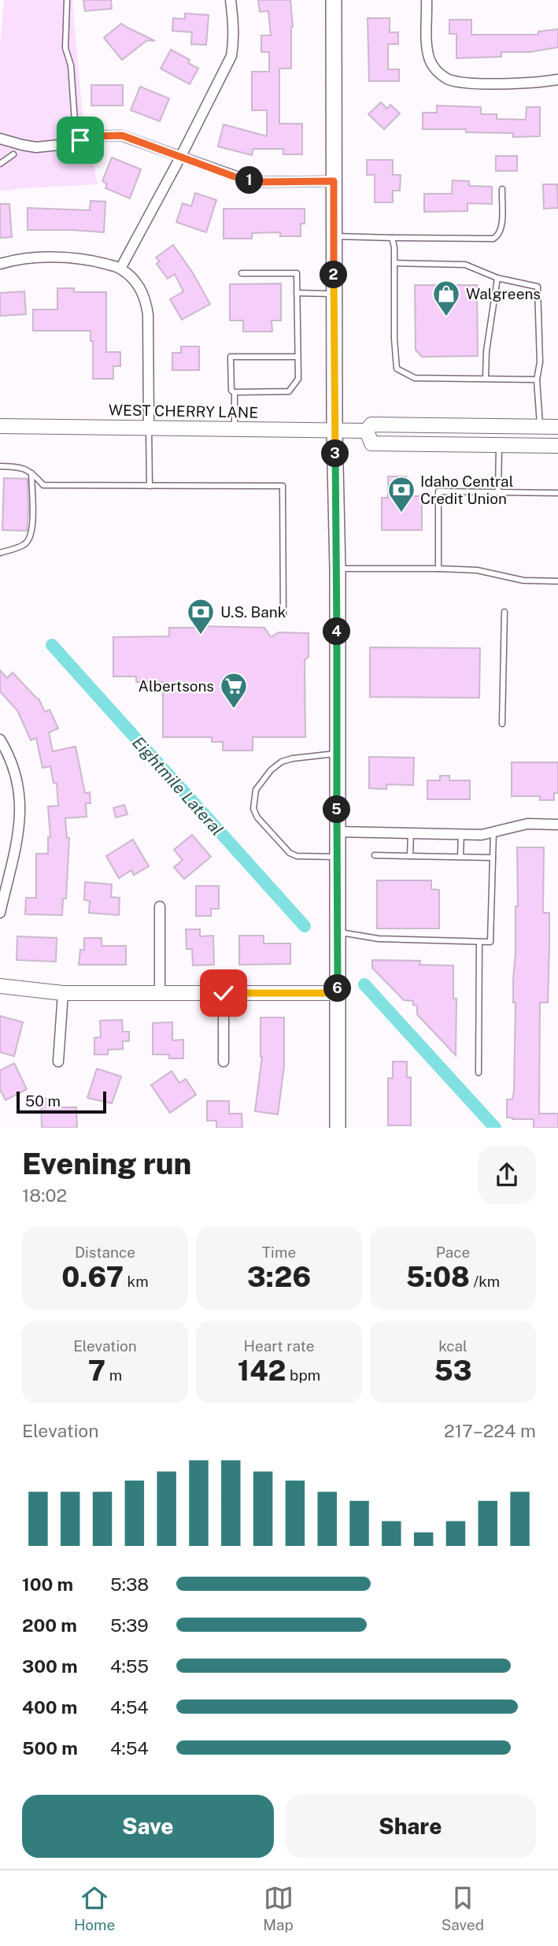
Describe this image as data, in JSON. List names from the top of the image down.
{
  "streets": {
    "main road": ["WEST CHERRY LANE"]
  },
  "water": ["Eightmile Lateral"],
  "places": {
    "shop": ["Walgreens"],
    "bank": ["Idaho Central Credit Union", "U.S. Bank"],
    "supermarket": ["Albertsons"]
  },
  "scale_bar": "50 m",
  "page": {
    "pins": [
      "1",
      "2",
      "3",
      "4",
      "5",
      "6"
    ],
    "scale": "50 m",
    "heading": ["Evening run", "18:02"],
    "stats": [
      ["Distance", "0.67 km"],
      ["Time", "3:26"],
      ["Pace", "5:08 /km"],
      ["Elevation", "7 m"],
      ["Heart rate", "142 bpm"],
      ["kcal", "53"]
    ],
    "chart": ["Elevation", "217–224 m"],
    "list": [
      {
        "name": "100 m",
        "note": "5:38"
      },
      {
        "name": "200 m",
        "note": "5:39"
      },
      {
        "name": "300 m",
        "note": "4:55"
      },
      {
        "name": "400 m",
        "note": "4:54"
      },
      {
        "name": "500 m",
        "note": "4:54"
      }
    ],
    "buttons": ["Save", "Share"],
    "tabs": ["Home", "Map", "Saved"]
  }
}
